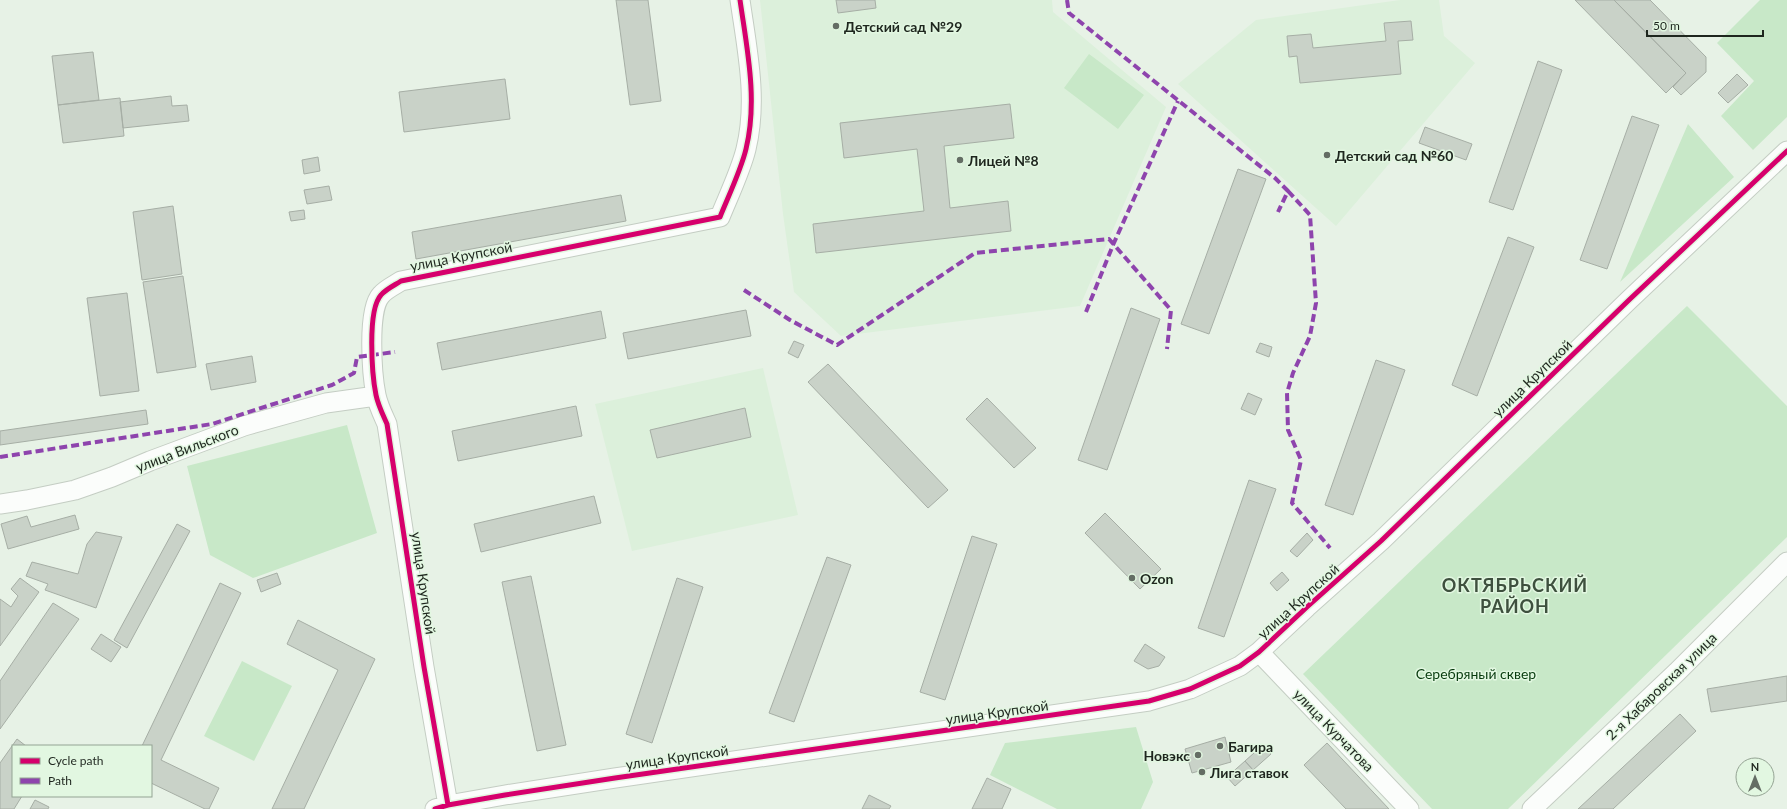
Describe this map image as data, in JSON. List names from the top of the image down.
{
  "streets": {
    "street": [
      "улица Крупской",
      "улица Вильского",
      "2-я Хабаровская улица",
      "улица Курчатова"
    ]
  },
  "crossings": [
    ["улица Крупской", "улица Вильского"],
    ["улица Крупской", "улица Курчатова"]
  ],
  "districts": ["ОКТЯБРЬСКИЙ РАЙОН"],
  "parks": ["Серебряный сквер"],
  "places": [
    "Детский сад №29",
    "Детский сад №60",
    "Лицей №8",
    "Ozon",
    "Багира",
    "Новэкс",
    "Лига ставок"
  ],
  "legend": ["Cycle path", "Path"],
  "scale_bar": "50 m",
  "north": "top"
}
